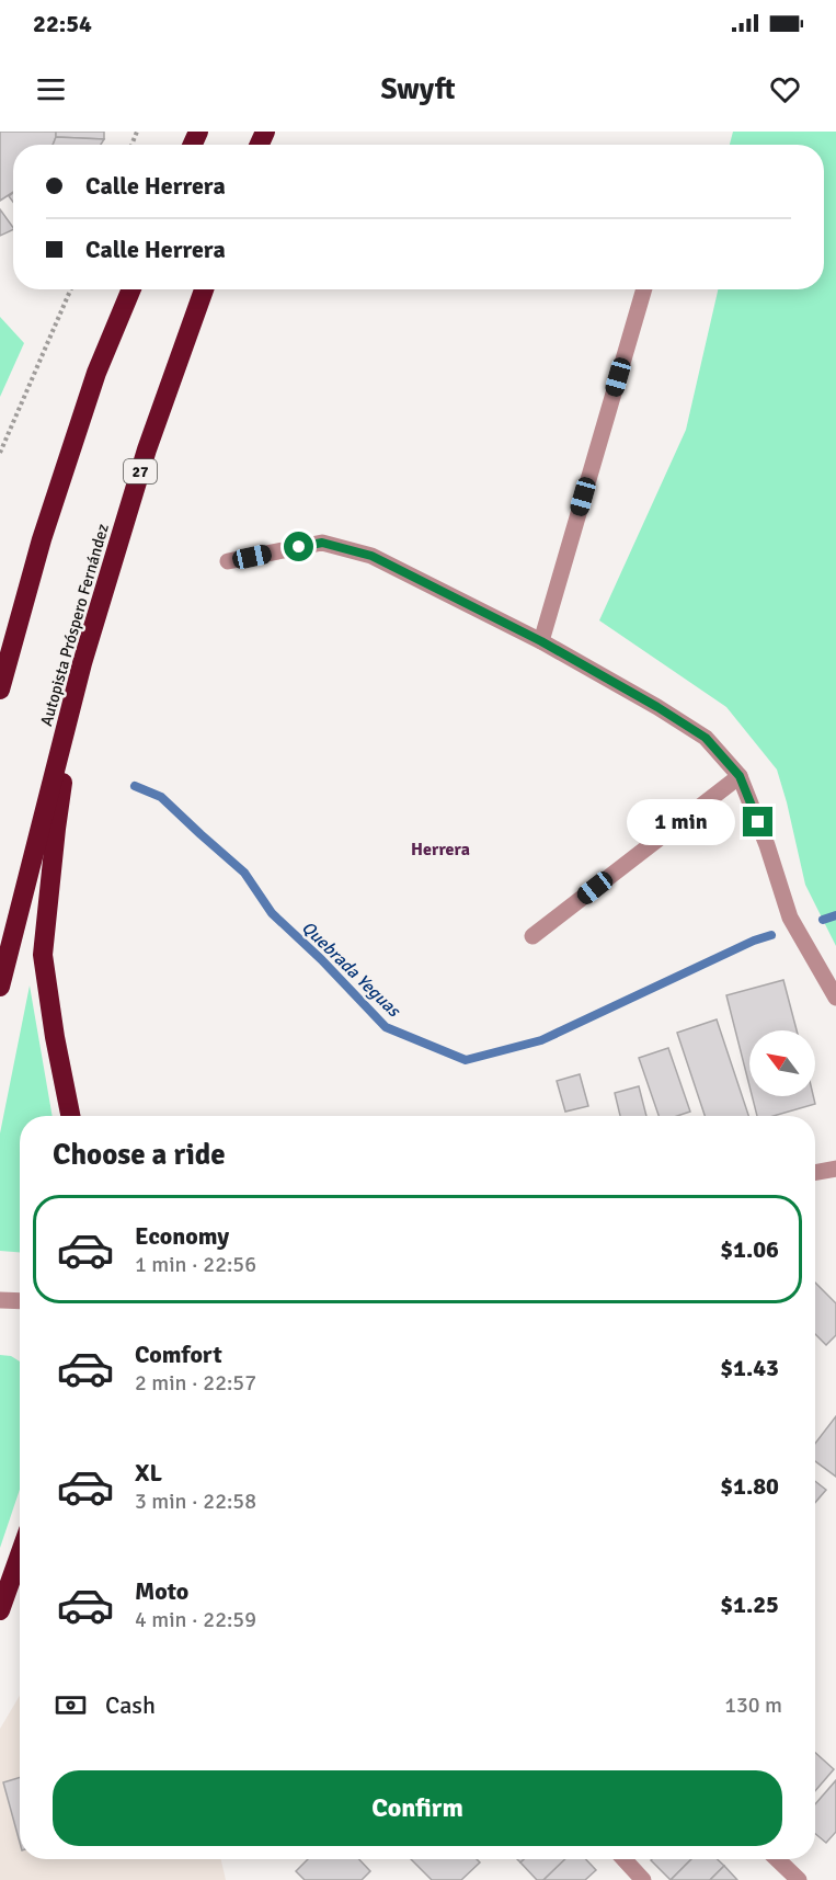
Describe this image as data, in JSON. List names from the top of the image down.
{
  "streets": {
    "highway": ["27", "Autopista Próspero Fernández"]
  },
  "districts": ["Herrera"],
  "water": ["Quebrada Yeguas"],
  "north": "top left",
  "page": {
    "status": "22:54",
    "header": "Swyft",
    "banner": ["Calle Herrera", "Calle Herrera"],
    "bubble": "1 min",
    "heading": "Choose a ride",
    "list": [
      {
        "name": "Economy",
        "note": "1 min · 22:56",
        "value": "$1.06"
      },
      {
        "name": "Comfort",
        "note": "2 min · 22:57",
        "value": "$1.43"
      },
      {
        "name": "XL",
        "note": "3 min · 22:58",
        "value": "$1.80"
      },
      {
        "name": "Moto",
        "note": "4 min · 22:59",
        "value": "$1.25"
      }
    ],
    "pay": ["Cash", "130 m"],
    "buttons": "Confirm"
  }
}
